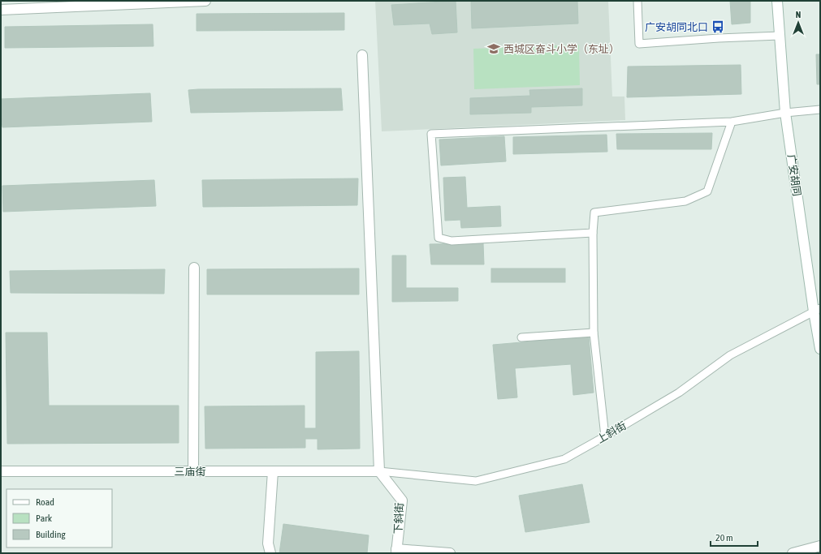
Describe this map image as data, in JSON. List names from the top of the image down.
{
  "streets": {
    "street": ["广安胡同", "三庙街", "下斜街"],
    "lane": ["上斜街"]
  },
  "crossings": [
    ["广安胡同", "上斜街"],
    ["上斜街", "三庙街"],
    ["上斜街", "下斜街"],
    ["三庙街", "下斜街"]
  ],
  "places": {
    "bus stop": ["广安胡同北口"],
    "school or university": ["西城区奋斗小学（东址）"]
  },
  "legend": ["Road", "Park", "Building"],
  "scale_bar": "20 m",
  "north": "top"
}
